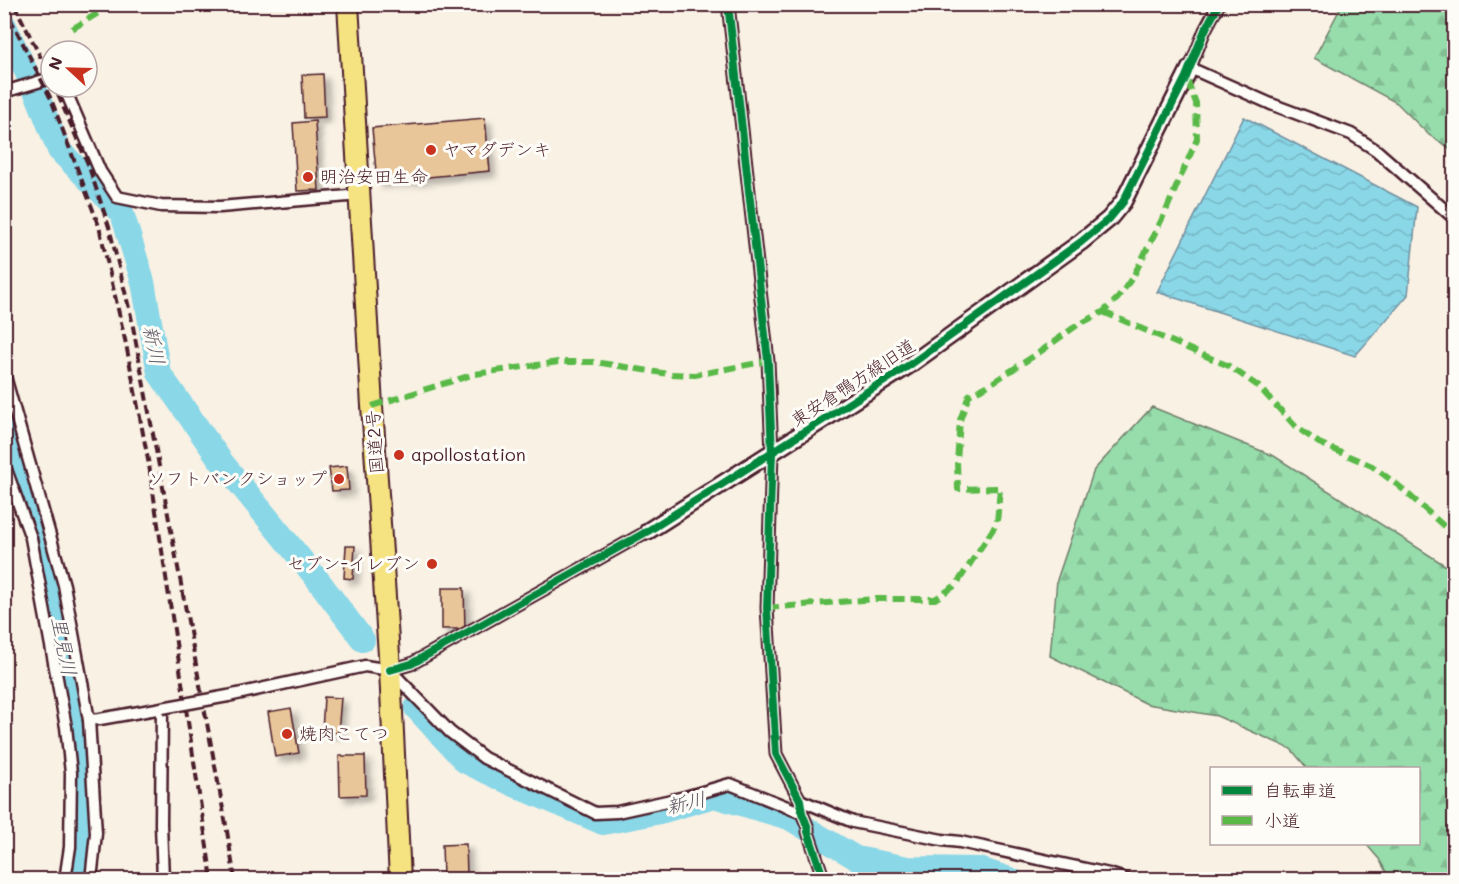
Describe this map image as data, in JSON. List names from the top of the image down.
{
  "streets": {
    "highway": ["国道2号"],
    "street": ["東安倉鴨方線旧道"]
  },
  "crossings": [
    ["東安倉鴨方線旧道", "国道2号"]
  ],
  "water": ["新川", "里見川"],
  "places": [
    "ヤマダデンキ",
    "明治安田生命",
    "apollostation",
    "ソフトバンクショップ",
    "セブン-イレブン",
    "焼肉こてつ"
  ],
  "legend": ["自転車道", "小道"],
  "north": "left"
}
